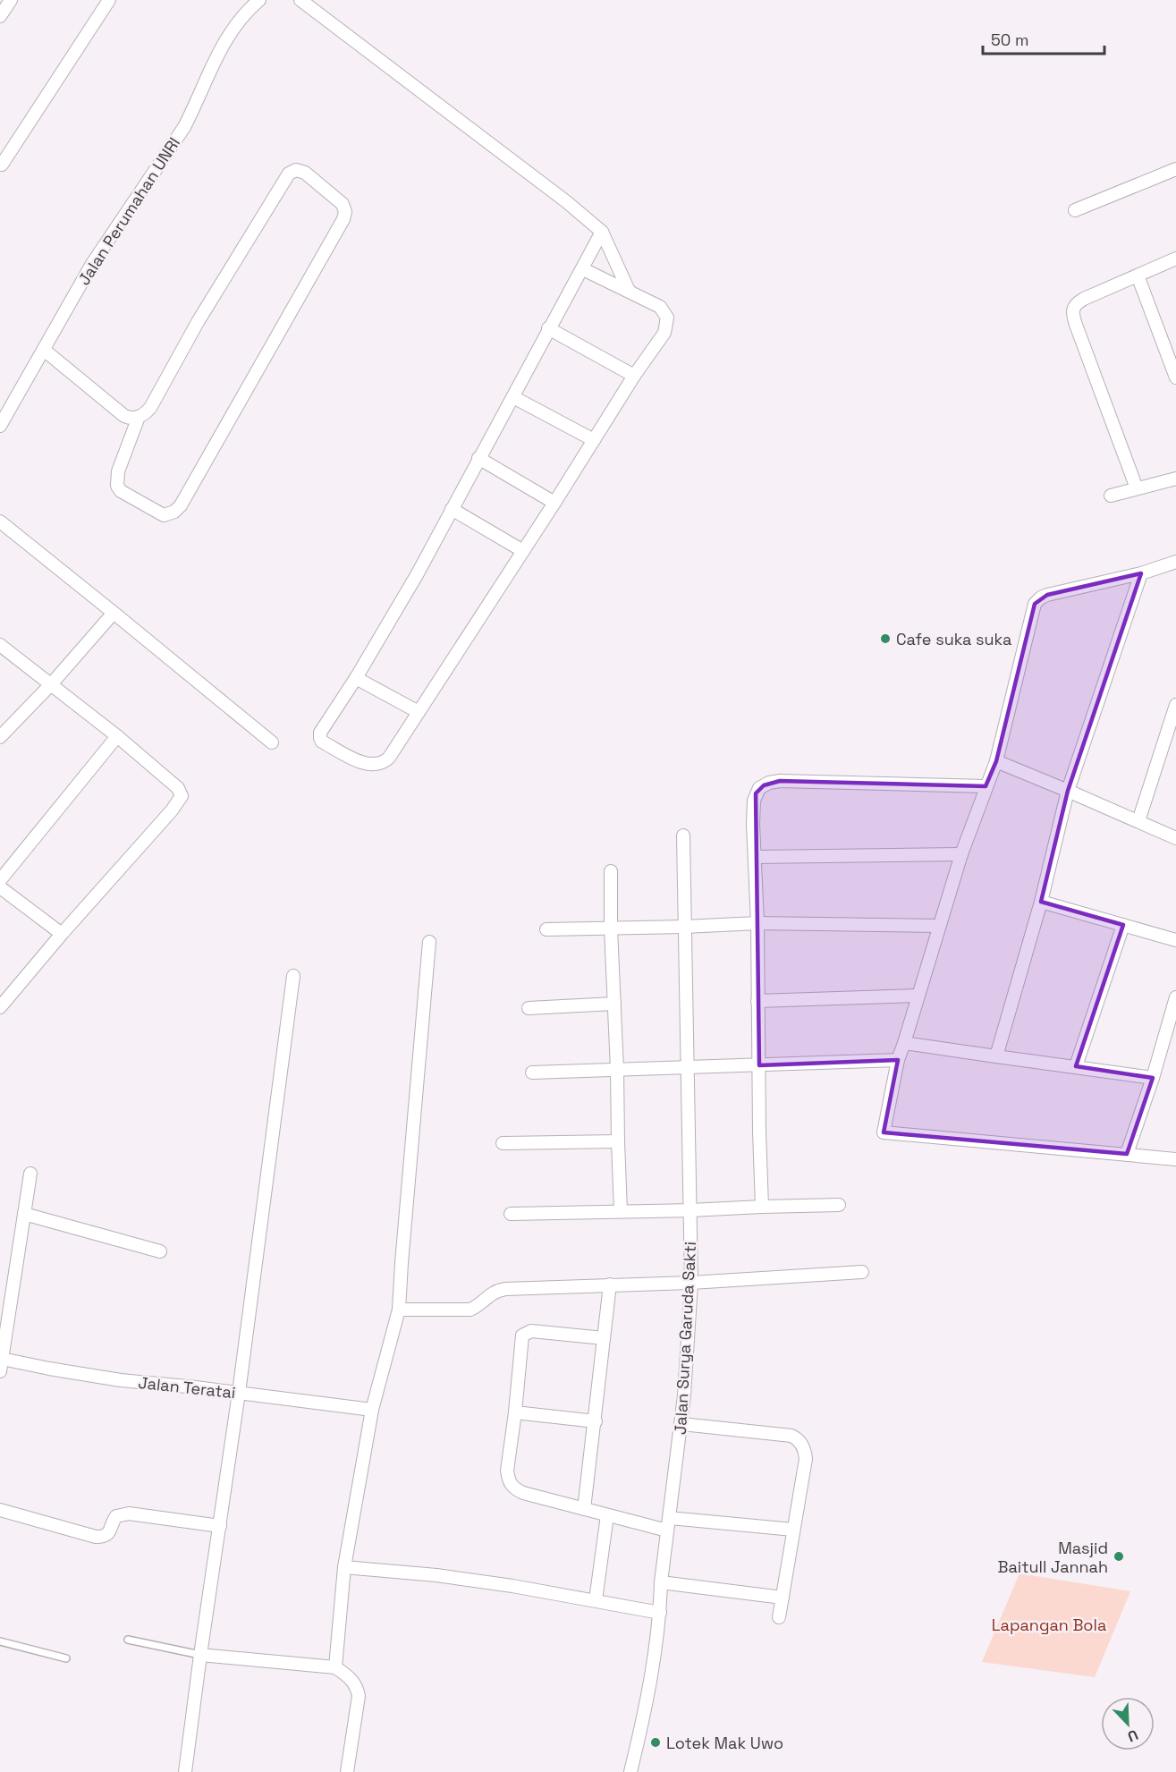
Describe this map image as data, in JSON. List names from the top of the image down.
{
  "streets": {
    "street": ["Jalan Perumahan UNRI", "Jalan Surya Garuda Sakti", "Jalan Teratai"]
  },
  "parks": ["Lapangan Bola"],
  "places": ["Cafe suka suka", "Masjid Baitull Jannah", "Lotek Mak Uwo"],
  "scale_bar": "50 m",
  "north": "bottom right"
}
